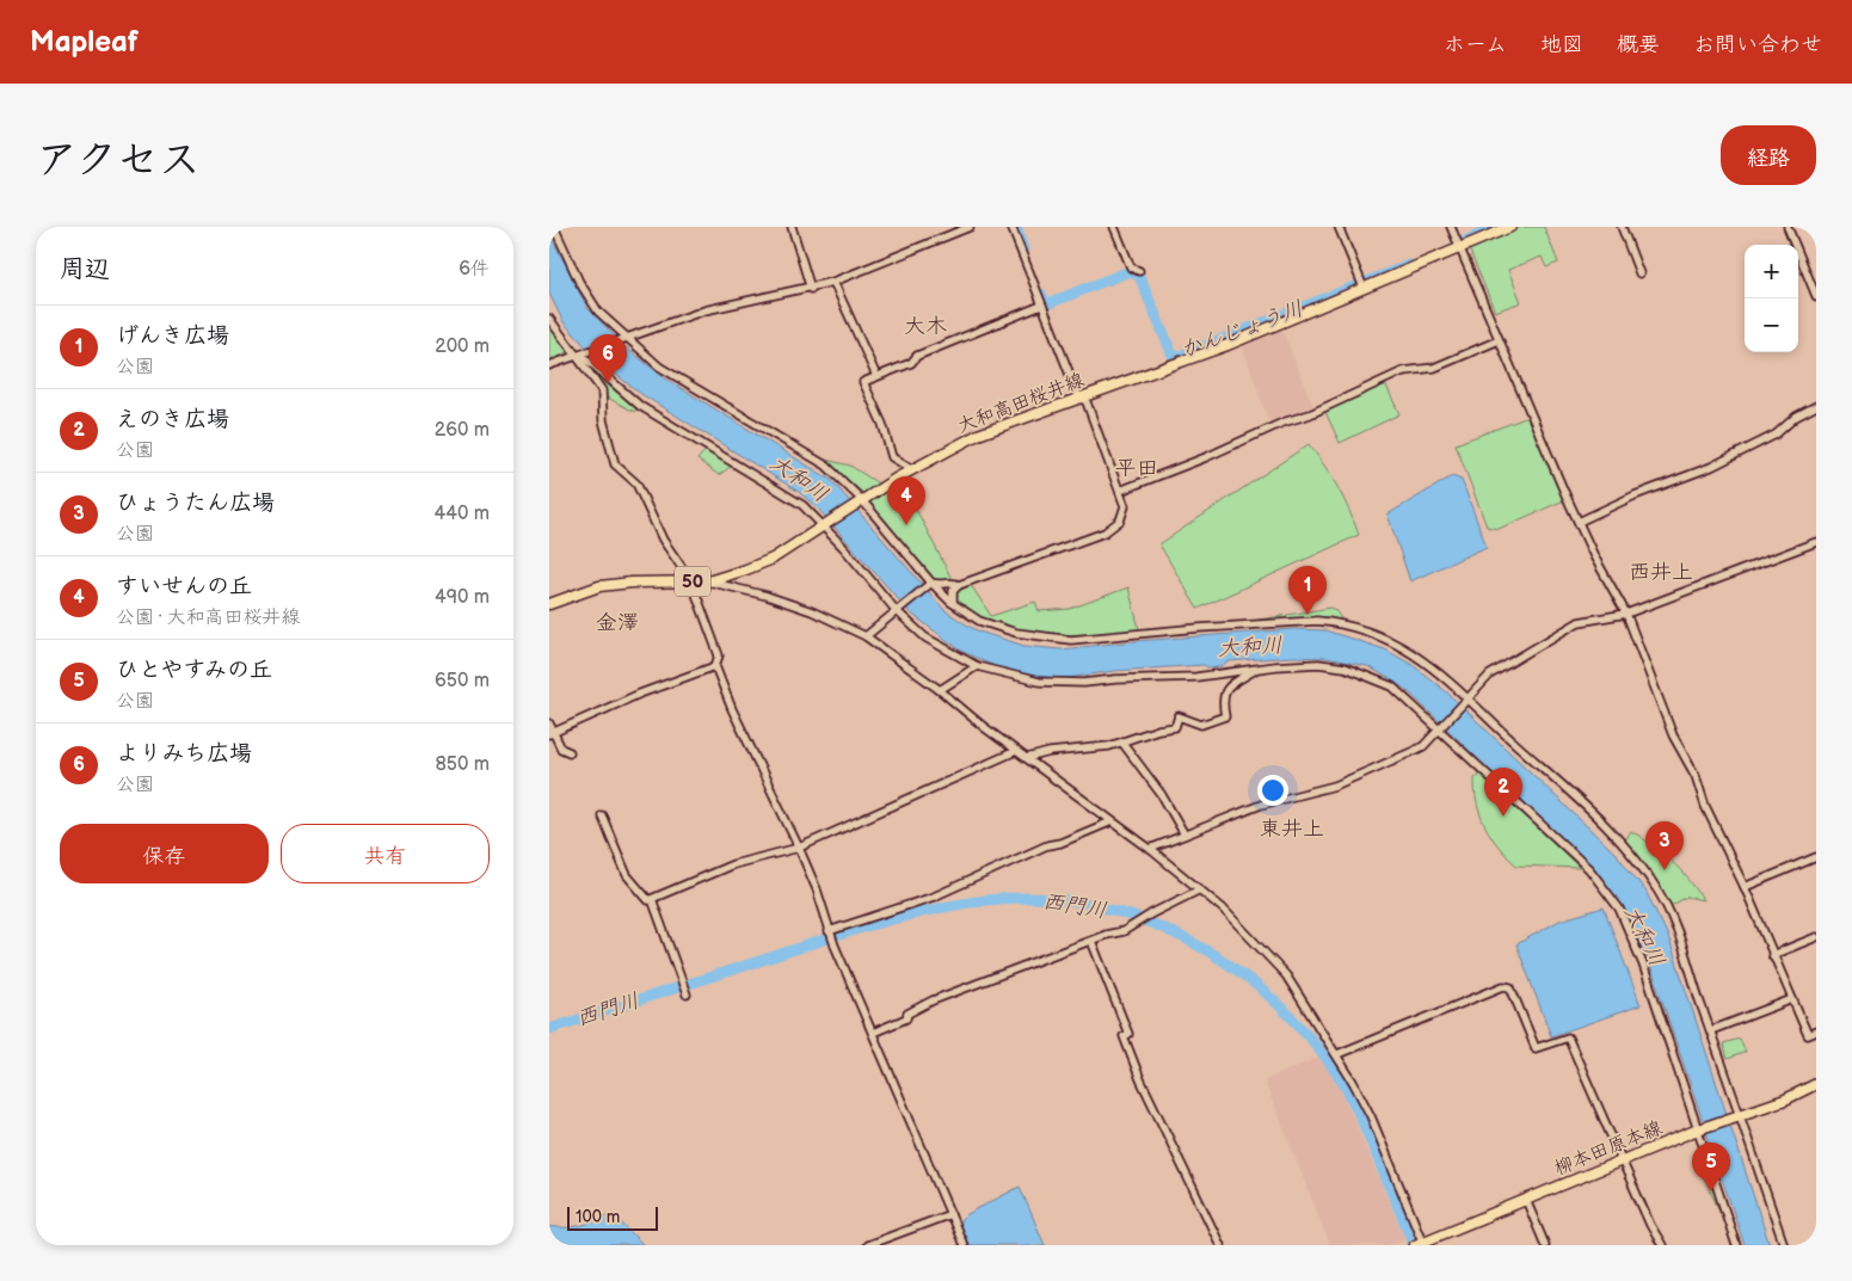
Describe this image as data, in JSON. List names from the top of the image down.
{
  "streets": {
    "main road": ["大和高田桜井線", "50", "柳本田原本線"]
  },
  "districts": [
    "大木",
    "平田",
    "西井上",
    "金澤",
    "東井上"
  ],
  "water": ["かんじょう川", "大和川", "西門川"],
  "scale_bar": "100 m",
  "page": {
    "header": "Mapleaf",
    "nav": [
      "ホーム",
      "地図",
      "概要",
      "お問い合わせ"
    ],
    "title": "アクセス",
    "buttons": [
      "経路",
      ["保存", "共有"]
    ],
    "heading": ["周辺", "6件"],
    "map_buttons": ["+", "−"],
    "list": [
      {
        "mark": "1",
        "name": "げんき広場",
        "note": "公園",
        "value": "200 m"
      },
      {
        "mark": "2",
        "name": "えのき広場",
        "note": "公園",
        "value": "260 m"
      },
      {
        "mark": "3",
        "name": "ひょうたん広場",
        "note": "公園",
        "value": "440 m"
      },
      {
        "mark": "4",
        "name": "すいせんの丘",
        "note": "公園 · 大和高田桜井線",
        "value": "490 m"
      },
      {
        "mark": "5",
        "name": "ひとやすみの丘",
        "note": "公園",
        "value": "650 m"
      },
      {
        "mark": "6",
        "name": "よりみち広場",
        "note": "公園",
        "value": "850 m"
      }
    ],
    "pins": [
      "6",
      "4",
      "1",
      "2",
      "3",
      "5"
    ],
    "scale": "100 m"
  }
}
